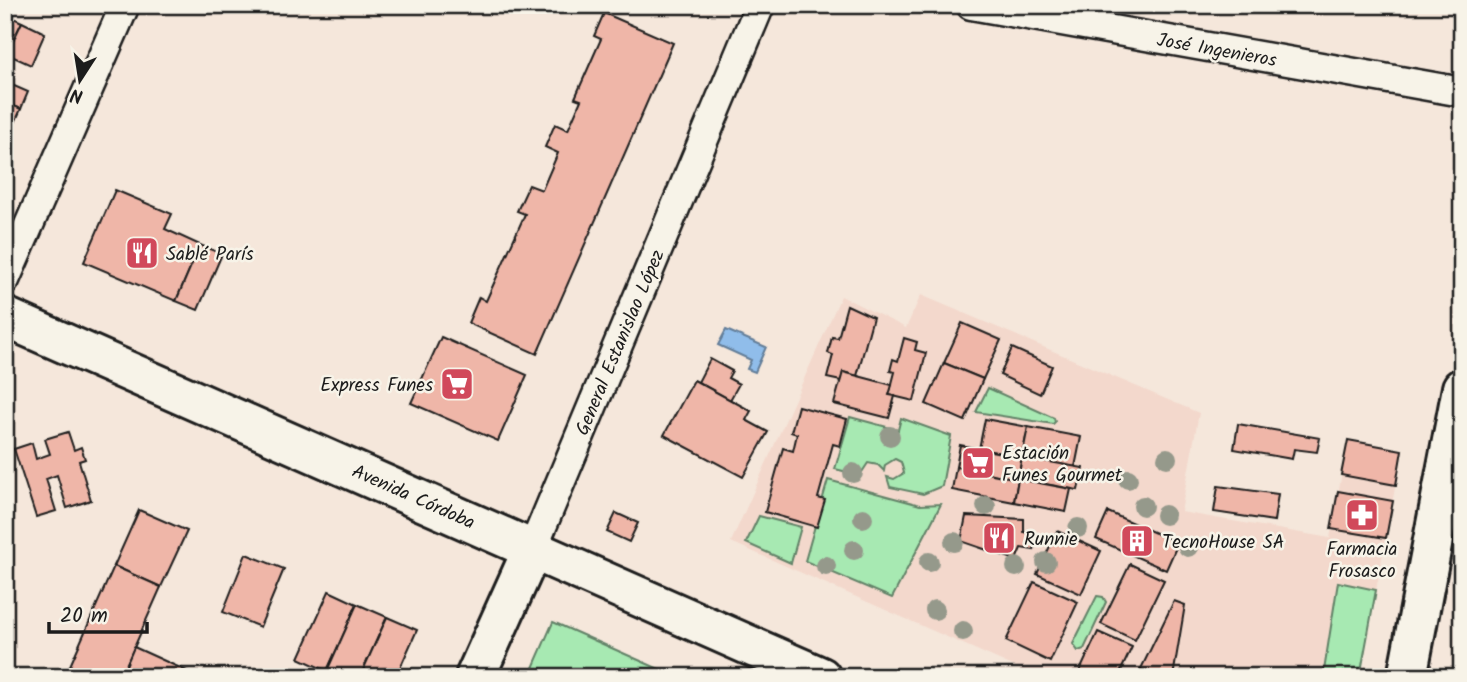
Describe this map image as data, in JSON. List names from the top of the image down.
{
  "streets": {
    "main road": ["General Estanislao López", "Avenida Córdoba"],
    "street": ["José Ingenieros"]
  },
  "crossings": [
    ["General Estanislao López", "Avenida Córdoba"]
  ],
  "places": {
    "restaurant": ["Sablé París", "Runnie"],
    "supermarket": ["Express Funes", "Estación Funes Gourmet"],
    "pharmacy": ["Farmacia Frosasco"],
    "building": ["TecnoHouse SA"]
  },
  "scale_bar": "20 m",
  "north": "bottom"
}
